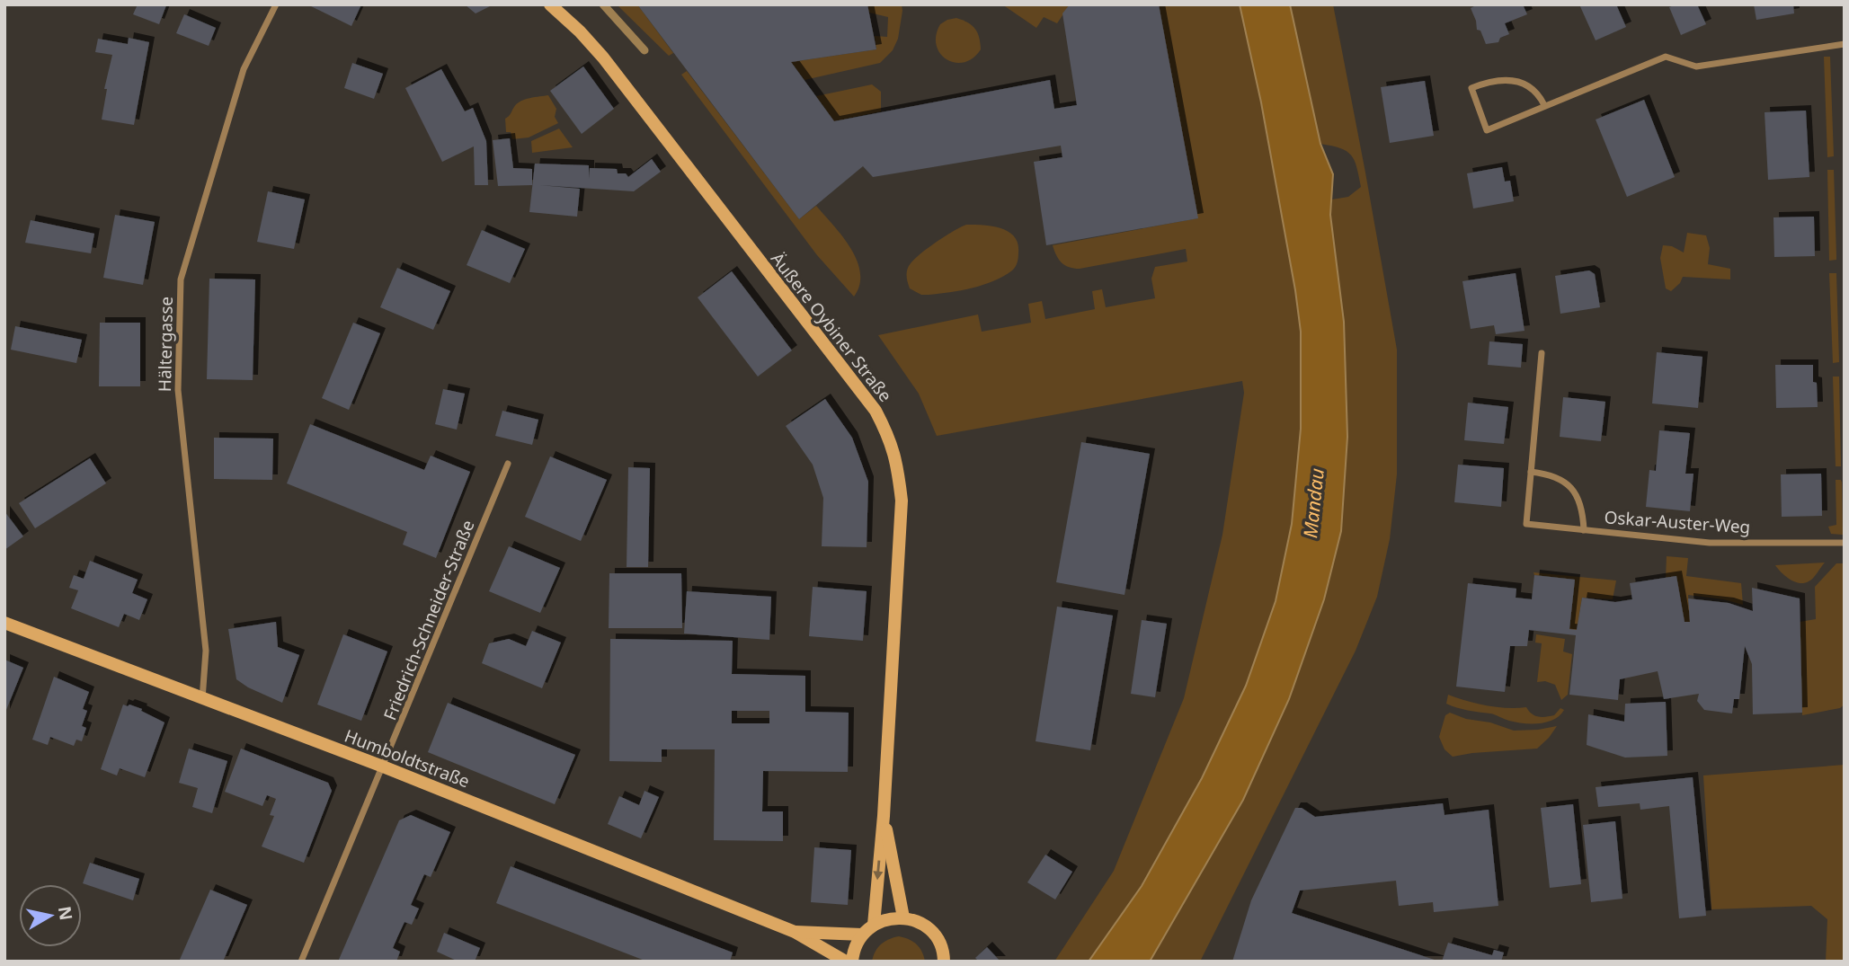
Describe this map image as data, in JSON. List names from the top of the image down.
{
  "streets": {
    "street": [
      "Äußere Oybiner Straße",
      "Hältergasse",
      "Oskar-Auster-Weg",
      "Friedrich-Schneider-Straße",
      "Humboldtstraße"
    ]
  },
  "crossings": [
    ["Hältergasse", "Humboldtstraße"],
    ["Friedrich-Schneider-Straße", "Humboldtstraße"]
  ],
  "water": ["Mandau"],
  "north": "right"
}
